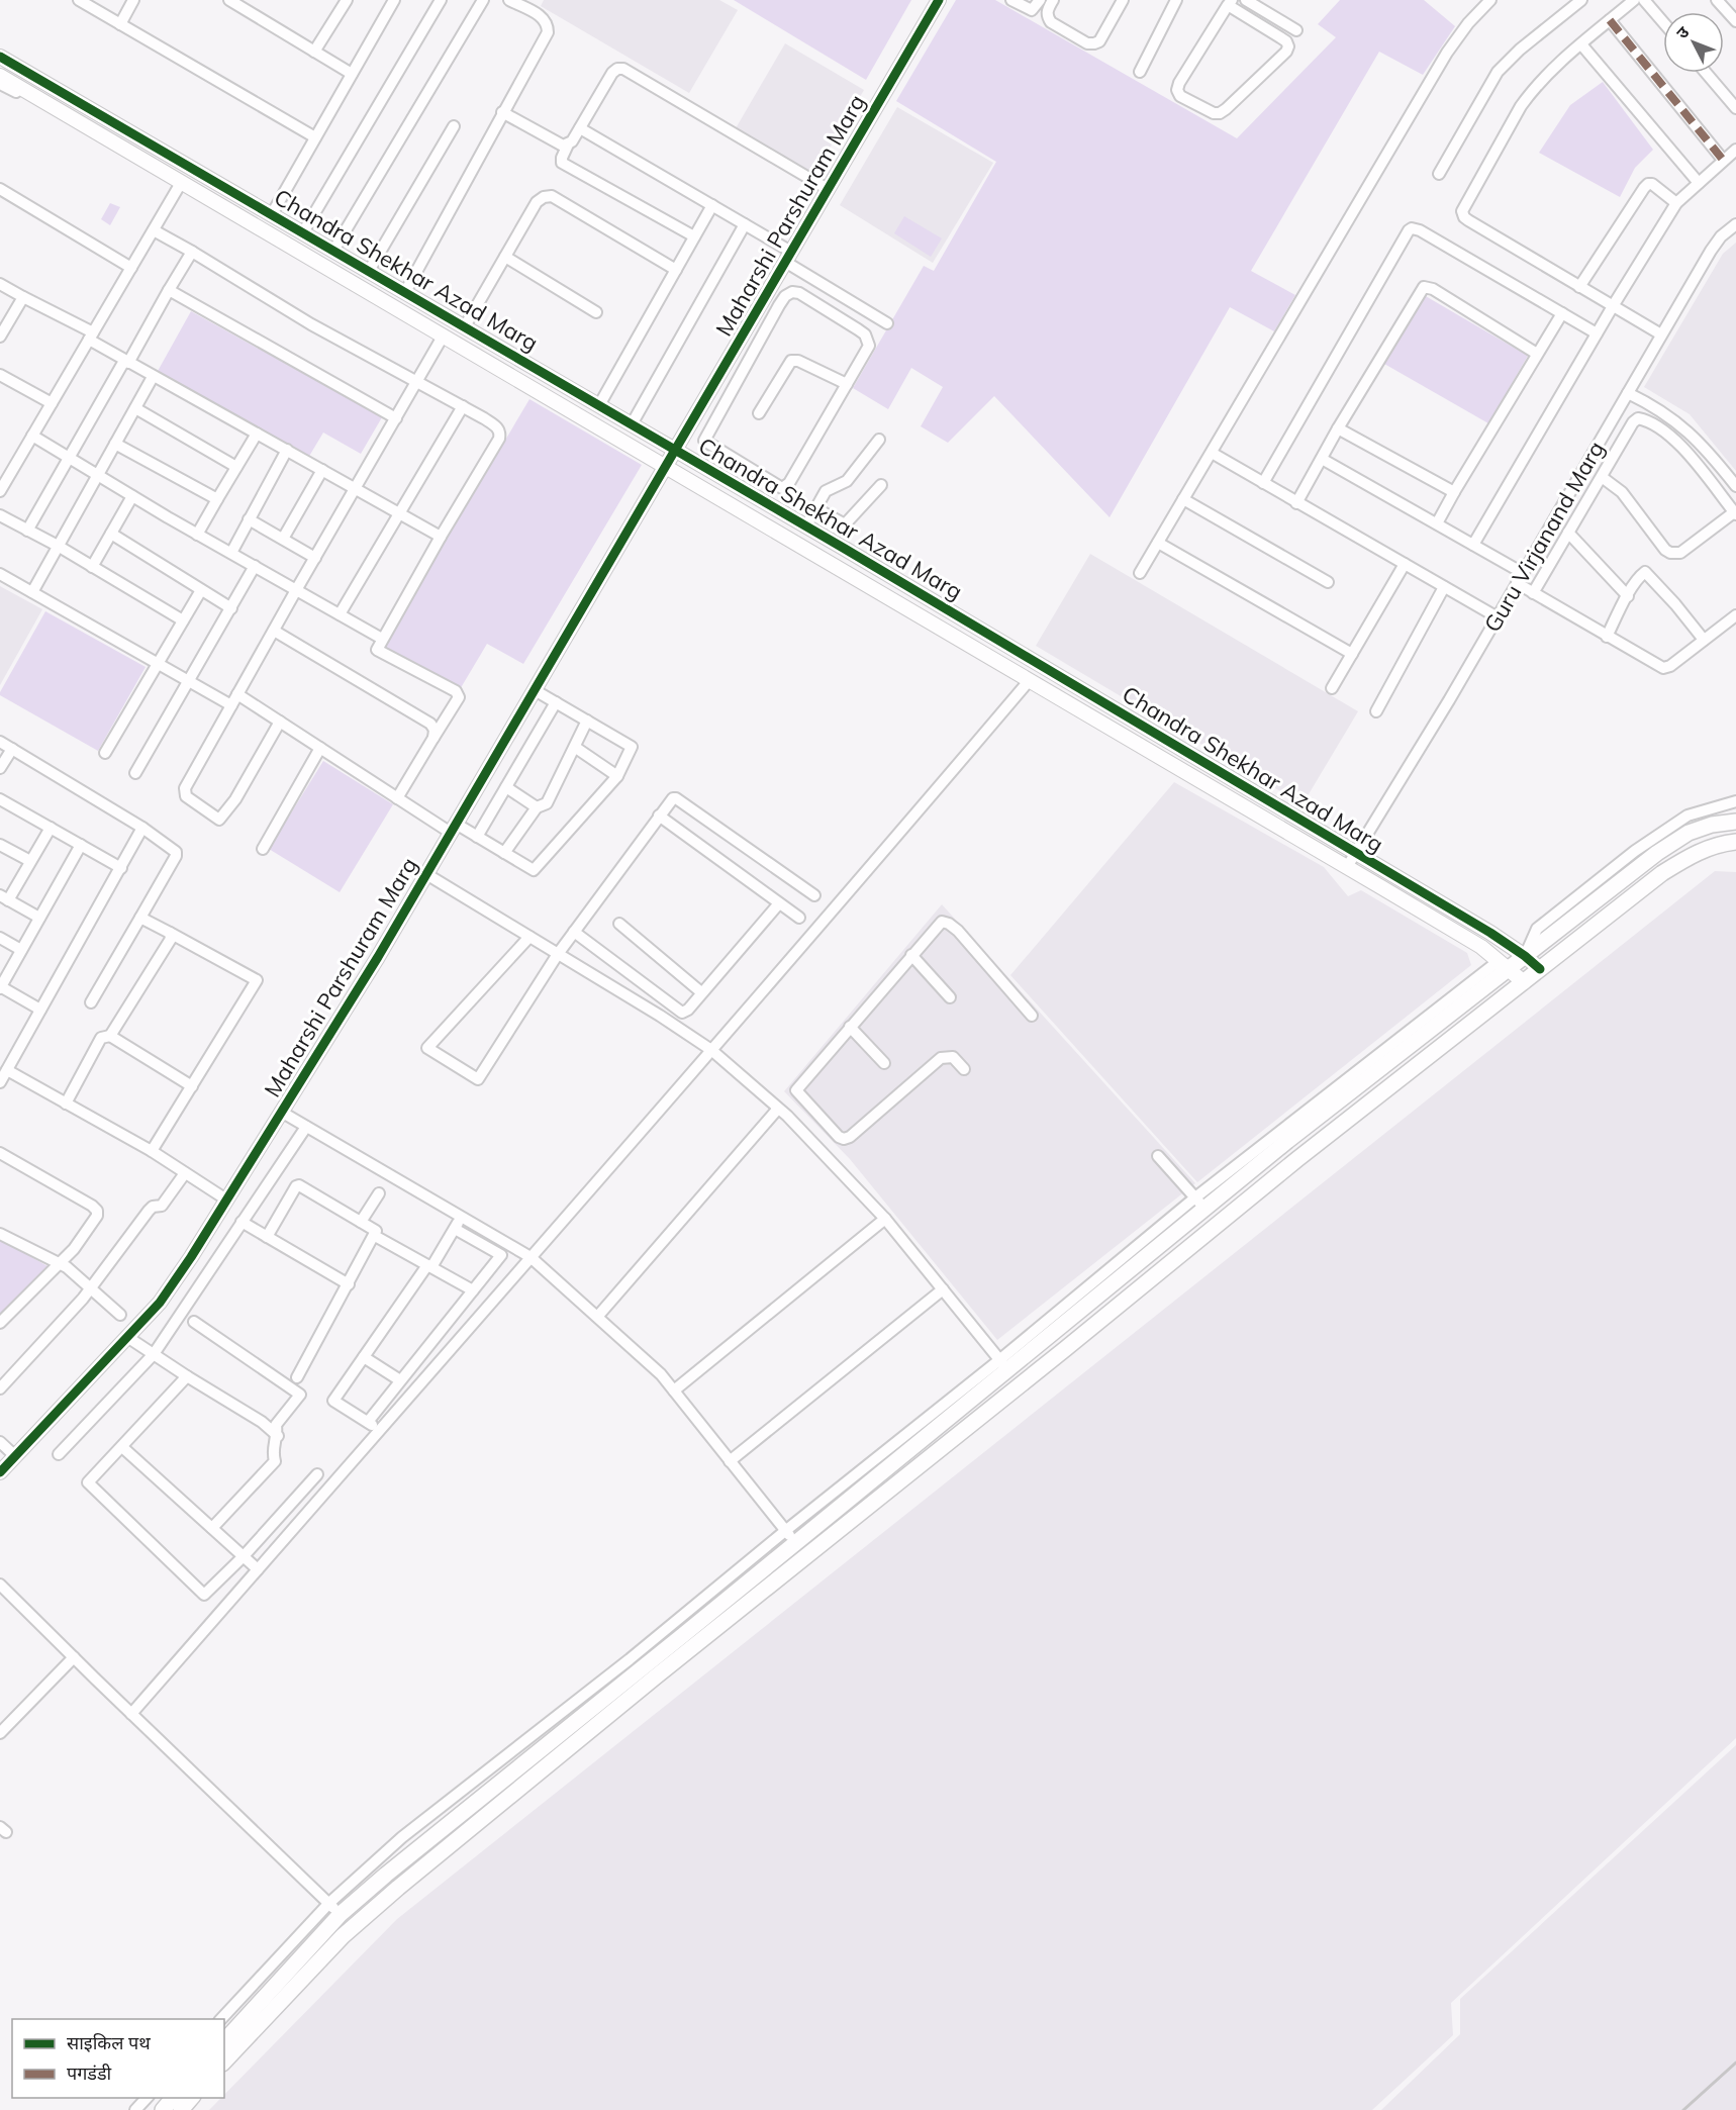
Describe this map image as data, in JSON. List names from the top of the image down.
{
  "streets": {
    "street": ["Maharshi Parshuram Marg", "Chandra Shekhar Azad Marg", "Guru Virjanand Marg"]
  },
  "crossings": [
    ["Maharshi Parshuram Marg", "Chandra Shekhar Azad Marg"],
    ["Chandra Shekhar Azad Marg", "Guru Virjanand Marg"]
  ],
  "legend": ["साइकिल पथ", "पगडंडी"],
  "north": "top left"
}
